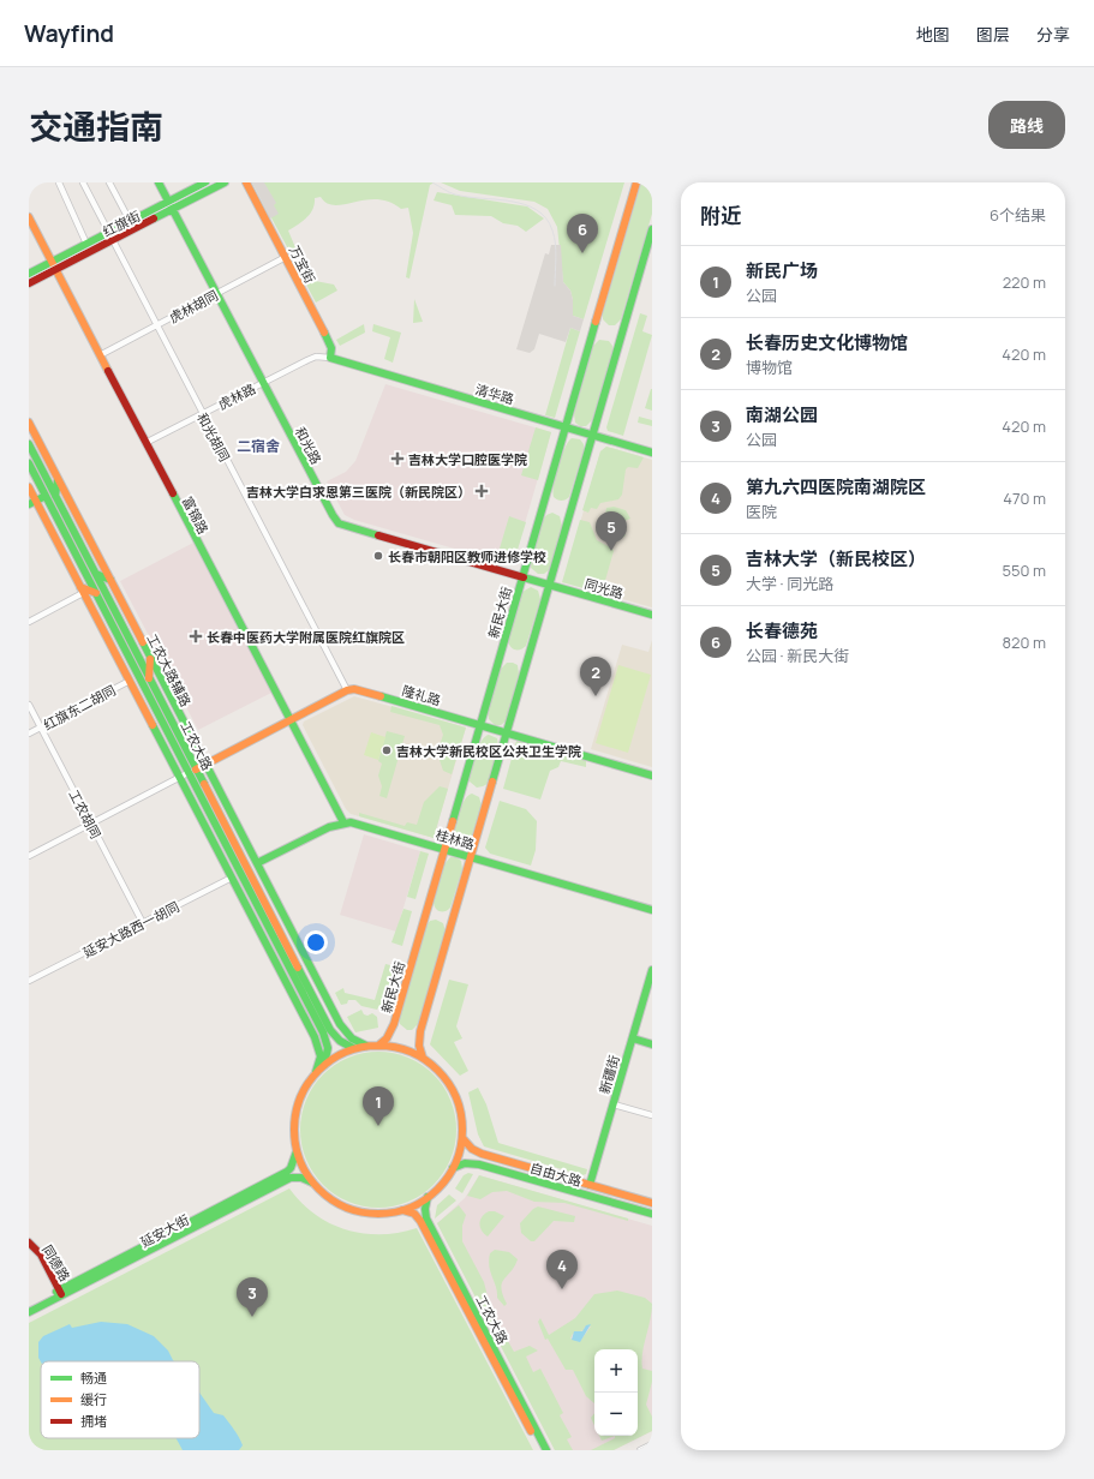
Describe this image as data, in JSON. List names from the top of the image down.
{
  "streets": {
    "main road": [
      "红旗街",
      "万宝街",
      "清华路",
      "和光路",
      "富锦路",
      "同光路",
      "新民大街",
      "工农大路辅路",
      "隆礼路",
      "工农大路",
      "桂林路",
      "新疆街",
      "自由大路",
      "延安大街",
      "同德路"
    ],
    "street": [
      "虎林胡同",
      "虎林路",
      "和光胡同",
      "红旗东二胡同",
      "工农胡同",
      "延安大路西一胡同"
    ]
  },
  "crossings": [
    ["红旗街", "和光胡同"],
    ["红旗街", "和光路"],
    ["红旗街", "富锦路"],
    ["万宝街", "虎林胡同"],
    ["万宝街", "清华路"],
    ["万宝街", "虎林路"],
    ["虎林胡同", "和光胡同"],
    ["虎林胡同", "和光路"],
    ["虎林胡同", "富锦路"],
    ["清华路", "虎林路"],
    ["清华路", "新民大街"],
    ["虎林路", "和光胡同"],
    ["虎林路", "和光路"],
    ["虎林路", "富锦路"],
    ["和光胡同", "隆礼路"],
    ["和光路", "同光路"],
    ["和光路", "新民大街"],
    ["富锦路", "桂林路"],
    ["新民大街", "工农大路辅路"],
    ["新民大街", "隆礼路"],
    ["新民大街", "工农大路"],
    ["新民大街", "桂林路"],
    ["新民大街", "自由大路"],
    ["新民大街", "延安大街"],
    ["工农大路辅路", "工农大路"],
    ["工农大路辅路", "自由大路"],
    ["工农大路辅路", "延安大街"],
    ["红旗东二胡同", "工农胡同"],
    ["工农大路", "自由大路"],
    ["工农大路", "延安大街"],
    ["工农胡同", "延安大路西一胡同"],
    ["新疆街", "自由大路"],
    ["自由大路", "延安大街"],
    ["延安大街", "同德路"]
  ],
  "districts": ["二宿舍"],
  "places": {
    "health": ["吉林大学口腔医学院", "吉林大学白求恩第三医院（新民院区）", "长春中医药大学附属医院红旗院区"],
    "other": ["长春市朝阳区教师进修学校", "吉林大学新民校区公共卫生学院"]
  },
  "legend": ["畅通", "缓行", "拥堵"],
  "page": {
    "header": "Wayfind",
    "nav": ["地图", "图层", "分享"],
    "title": "交通指南",
    "buttons": "路线",
    "heading": ["附近", "6个结果"],
    "pins": [
      "6",
      "5",
      "2",
      "1",
      "4",
      "3"
    ],
    "list": [
      {
        "mark": "1",
        "name": "新民广场",
        "note": "公园",
        "value": "220 m"
      },
      {
        "mark": "2",
        "name": "长春历史文化博物馆",
        "note": "博物馆",
        "value": "420 m"
      },
      {
        "mark": "3",
        "name": "南湖公园",
        "note": "公园",
        "value": "420 m"
      },
      {
        "mark": "4",
        "name": "第九六四医院南湖院区",
        "note": "医院",
        "value": "470 m"
      },
      {
        "mark": "5",
        "name": "吉林大学（新民校区）",
        "note": "大学 · 同光路",
        "value": "550 m"
      },
      {
        "mark": "6",
        "name": "长春德苑",
        "note": "公园 · 新民大街",
        "value": "820 m"
      }
    ],
    "map_buttons": ["+", "−"]
  }
}
